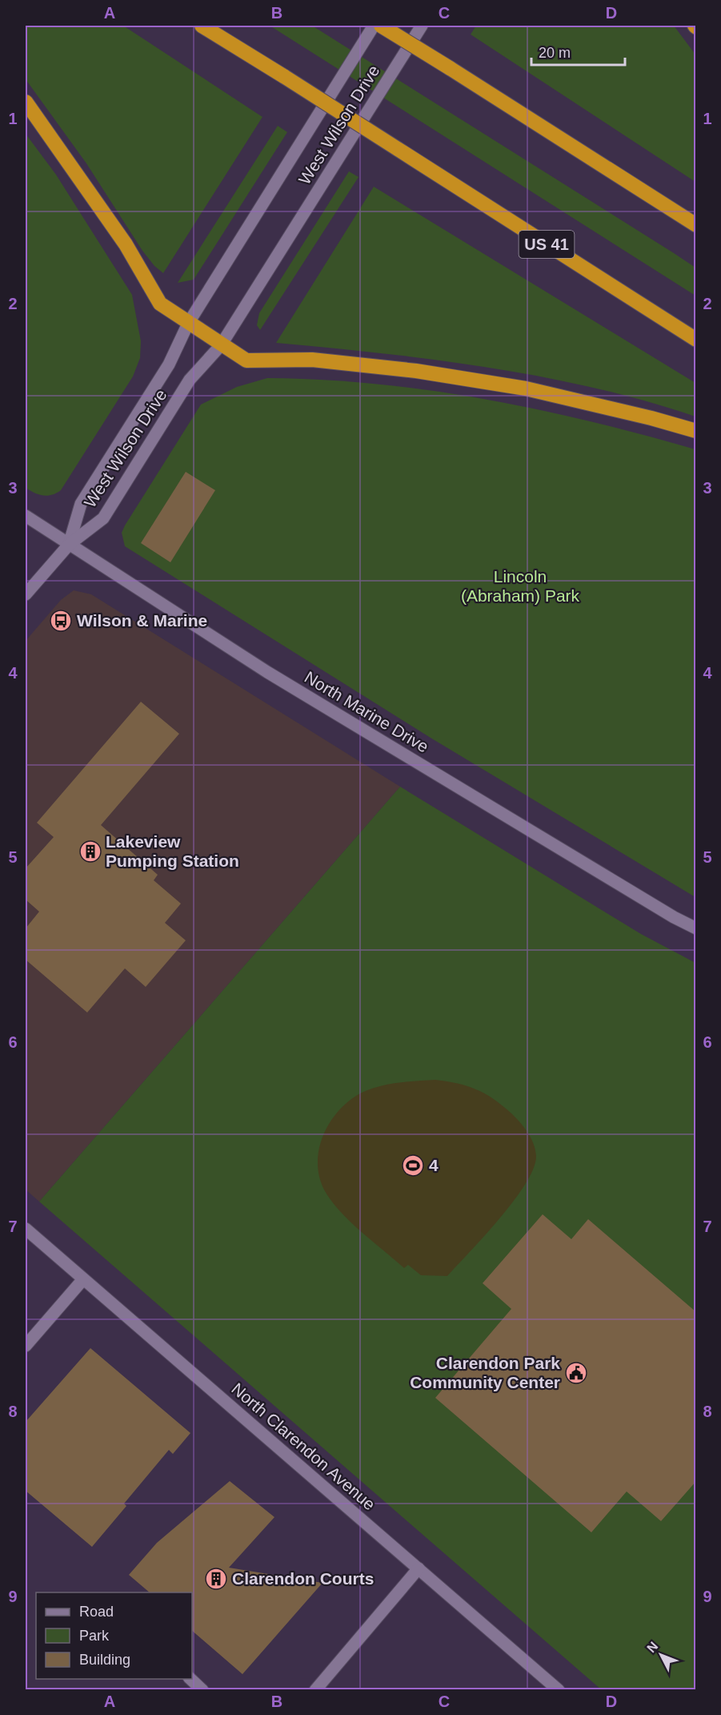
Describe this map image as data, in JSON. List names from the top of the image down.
{
  "streets": {
    "highway": ["US 41"],
    "street": ["West Wilson Drive", "North Marine Drive", "North Clarendon Avenue"]
  },
  "crossings": [
    ["West Wilson Drive", "North Marine Drive"]
  ],
  "parks": ["Lincoln (Abraham) Park"],
  "places": {
    "bus stop": ["Wilson & Marine"],
    "building": ["Lakeview Pumping Station", "Clarendon Courts"],
    "sports": ["4"],
    "public building": ["Clarendon Park Community Center"]
  },
  "legend": ["Road", "Park", "Building"],
  "scale_bar": "20 m",
  "north": "top left",
  "grid": {
    "columns": [
      "A",
      "B",
      "C",
      "D"
    ],
    "rows": [
      "1",
      "2",
      "3",
      "4",
      "5",
      "6",
      "7",
      "8",
      "9"
    ]
  }
}
